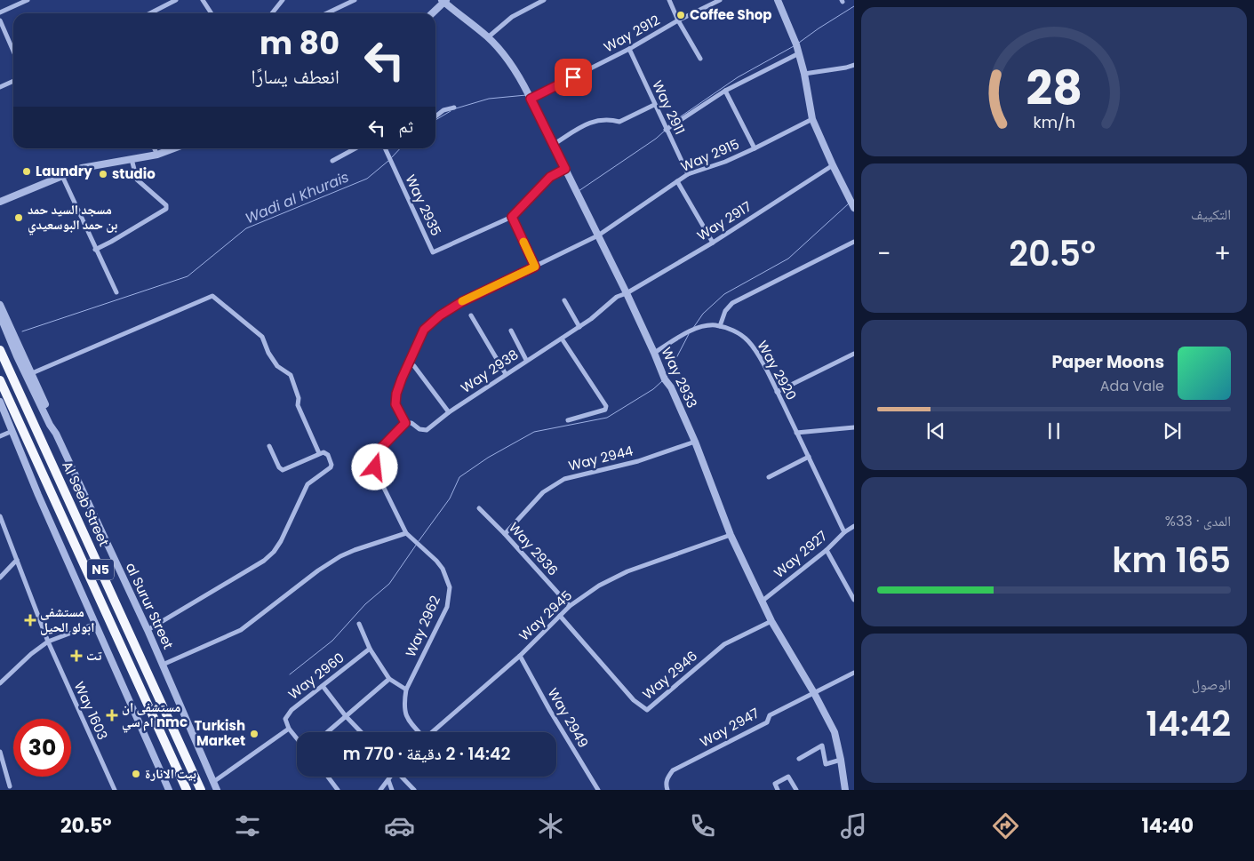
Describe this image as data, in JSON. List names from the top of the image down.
{
  "streets": {
    "highway": ["Al Seeb Street", "N5"],
    "street": [
      "Way 2912",
      "Way 2911",
      "Way 2915",
      "Way 2935",
      "Way 2917",
      "Way 2920",
      "Way 2938",
      "Way 2933",
      "Way 2944",
      "Way 2936",
      "Way 2927",
      "al Surur Street",
      "Way 2945",
      "Way 2962",
      "Way 2946",
      "Way 2960",
      "Way 1603",
      "Way 2949",
      "Way 2947"
    ]
  },
  "crossings": [
    ["Way 2912", "Way 2911"],
    ["Way 2912", "Way 2933"],
    ["Way 2911", "Way 2915"],
    ["Way 2915", "Way 2938"],
    ["Way 2915", "Way 2933"],
    ["Way 2915", "Way 2962"],
    ["Way 2935", "Way 2933"],
    ["Way 2917", "Way 2938"],
    ["Way 2917", "Way 2933"],
    ["Way 2920", "Way 2933"],
    ["Way 2920", "Way 2927"],
    ["Way 2938", "Way 2933"],
    ["Way 2938", "Way 2962"],
    ["Way 2933", "Way 2944"],
    ["Way 2933", "Way 2927"],
    ["Way 2933", "Way 2945"],
    ["Way 2933", "Way 2946"],
    ["Way 2933", "Way 2947"],
    ["Way 2944", "Way 2936"],
    ["Al Seeb Street", "al Surur Street"],
    ["Way 2936", "Way 2945"],
    ["Way 2945", "Way 2946"],
    ["Way 2945", "Way 2949"]
  ],
  "water": ["Wadi al Khurais"],
  "places": {
    "other": [
      "Coffee Shop",
      "Laundry",
      "studio",
      "مسجد السيد حمد بن حمد البوسعيدي",
      "Turkish Market",
      "بيت الانارة"
    ],
    "health": ["مستشفى ابولو الحيل", "تت", "مستشفى ان ام سي nmc"]
  },
  "page": {
    "turn": ["80 m", "انعطف يسارًا"],
    "then": "ثم",
    "tile": [
      "التكييف",
      ["المدى · 33%", "165 km"],
      ["الوصول", "14:42"]
    ],
    "heat": ["−", "20.5°", "+"],
    "song": ["Paper Moons", "Ada Vale"],
    "limit": "30",
    "trip": "14:42 · 2 دقيقة · 770 m",
    "tabs": ["14:40", "20.5°"],
    "gauge": ["28", "km/h"]
  }
}
